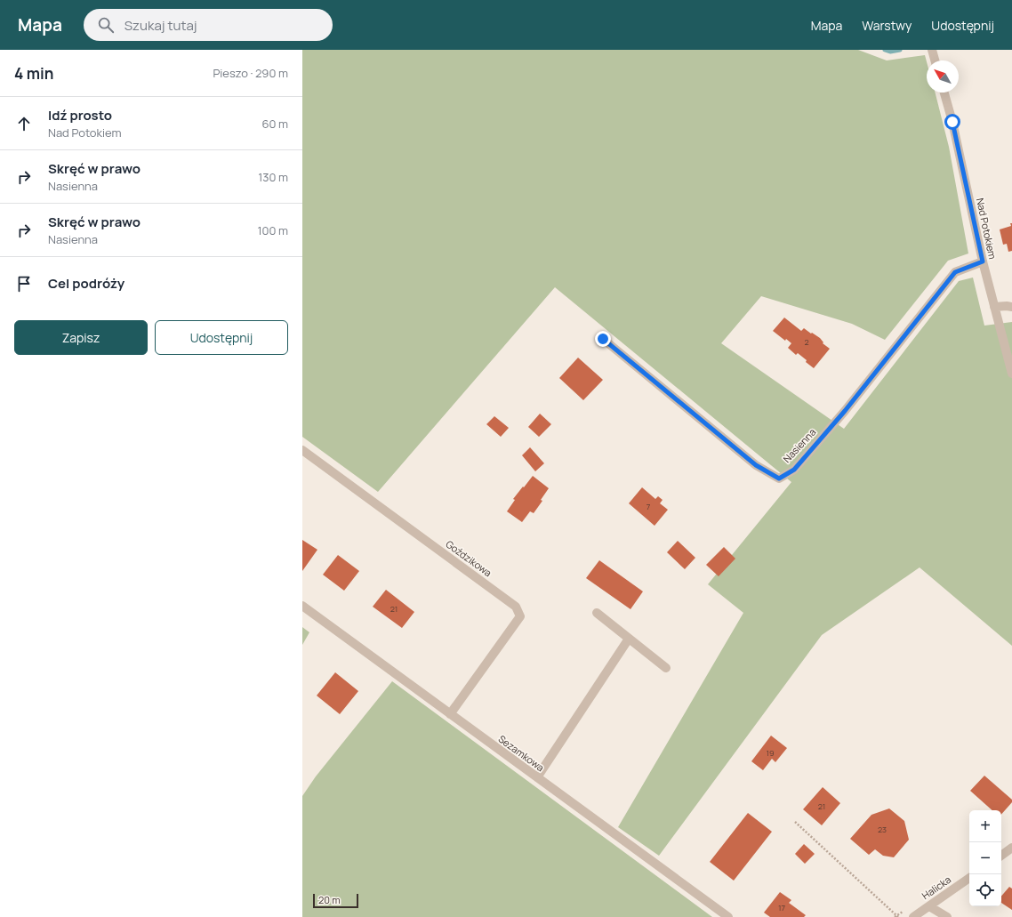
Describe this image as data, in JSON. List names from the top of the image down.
{
  "streets": {
    "street": [
      "Nad Potokiem",
      "Nasienna",
      "Goździkowa",
      "Sezamkowa",
      "Halicka"
    ]
  },
  "crossings": [
    ["Nad Potokiem", "Nasienna"],
    ["Goździkowa", "Sezamkowa"]
  ],
  "house_numbers": [
    "2",
    "7",
    "21",
    "19",
    "21",
    "23",
    "17"
  ],
  "scale_bar": "20 m",
  "north": "top left",
  "page": {
    "header": "Mapa",
    "search": "Szukaj tutaj",
    "nav": ["Mapa", "Warstwy", "Udostępnij"],
    "heading": ["4 min", "Pieszo · 290 m"],
    "list": [
      ["Idź prosto", "Nad Potokiem", "60 m"],
      ["Skręć w prawo", "Nasienna", "130 m"],
      ["Skręć w prawo", "Nasienna", "100 m"],
      "Cel podróży"
    ],
    "buttons": ["Zapisz", "Udostępnij"],
    "map_buttons": ["+", "−"],
    "scale": "20 m"
  }
}
